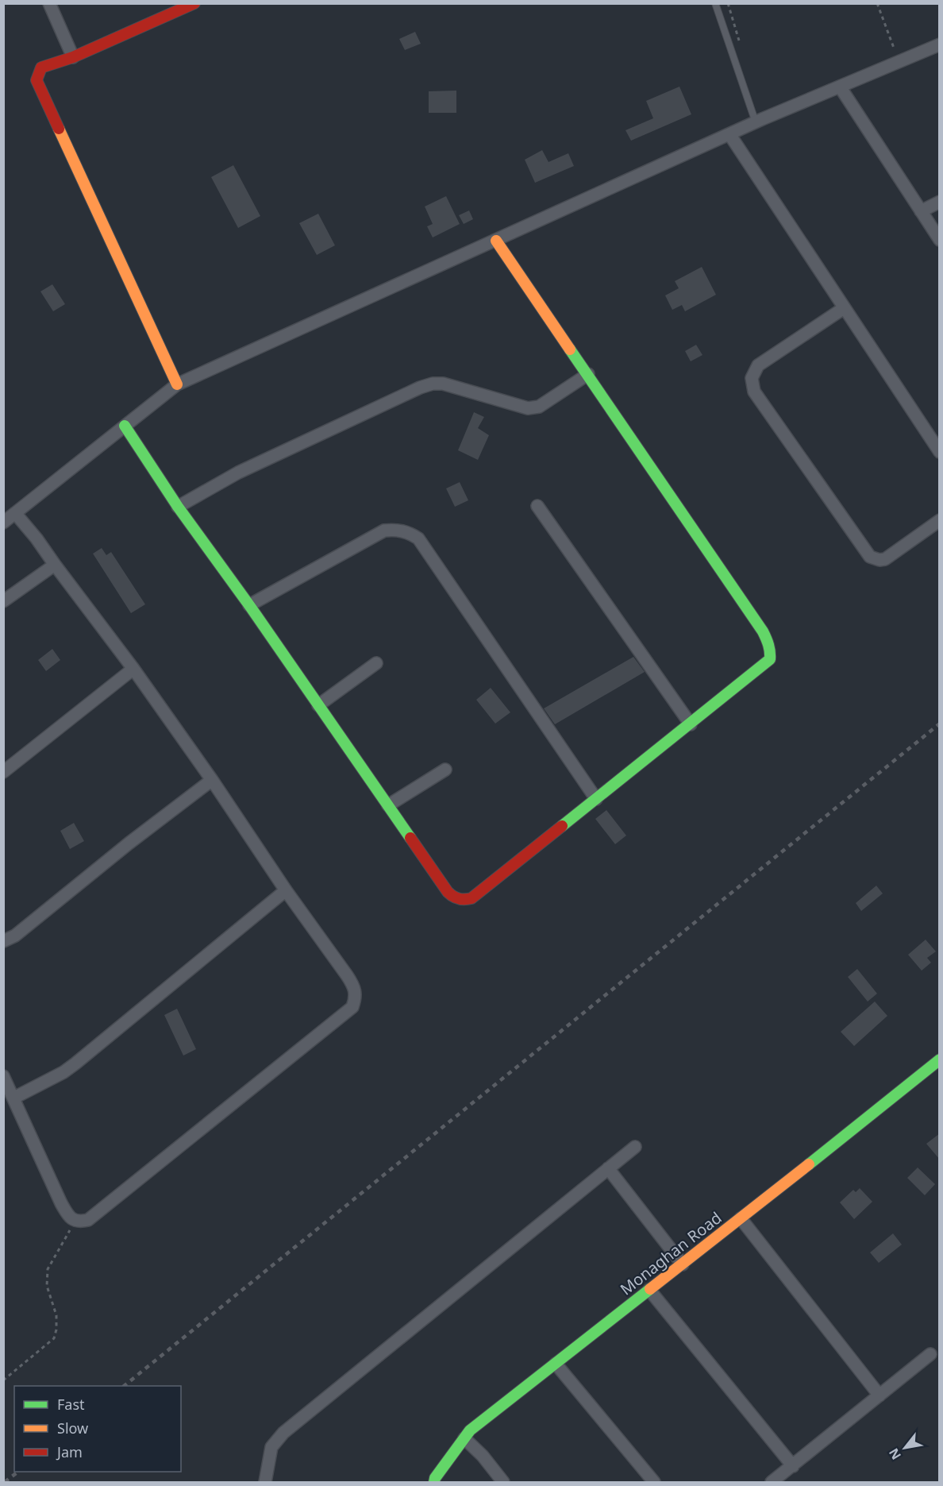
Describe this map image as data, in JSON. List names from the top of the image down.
{
  "streets": {
    "street": ["Monaghan Road"]
  },
  "legend": ["Fast", "Slow", "Jam"],
  "north": "bottom left"
}
